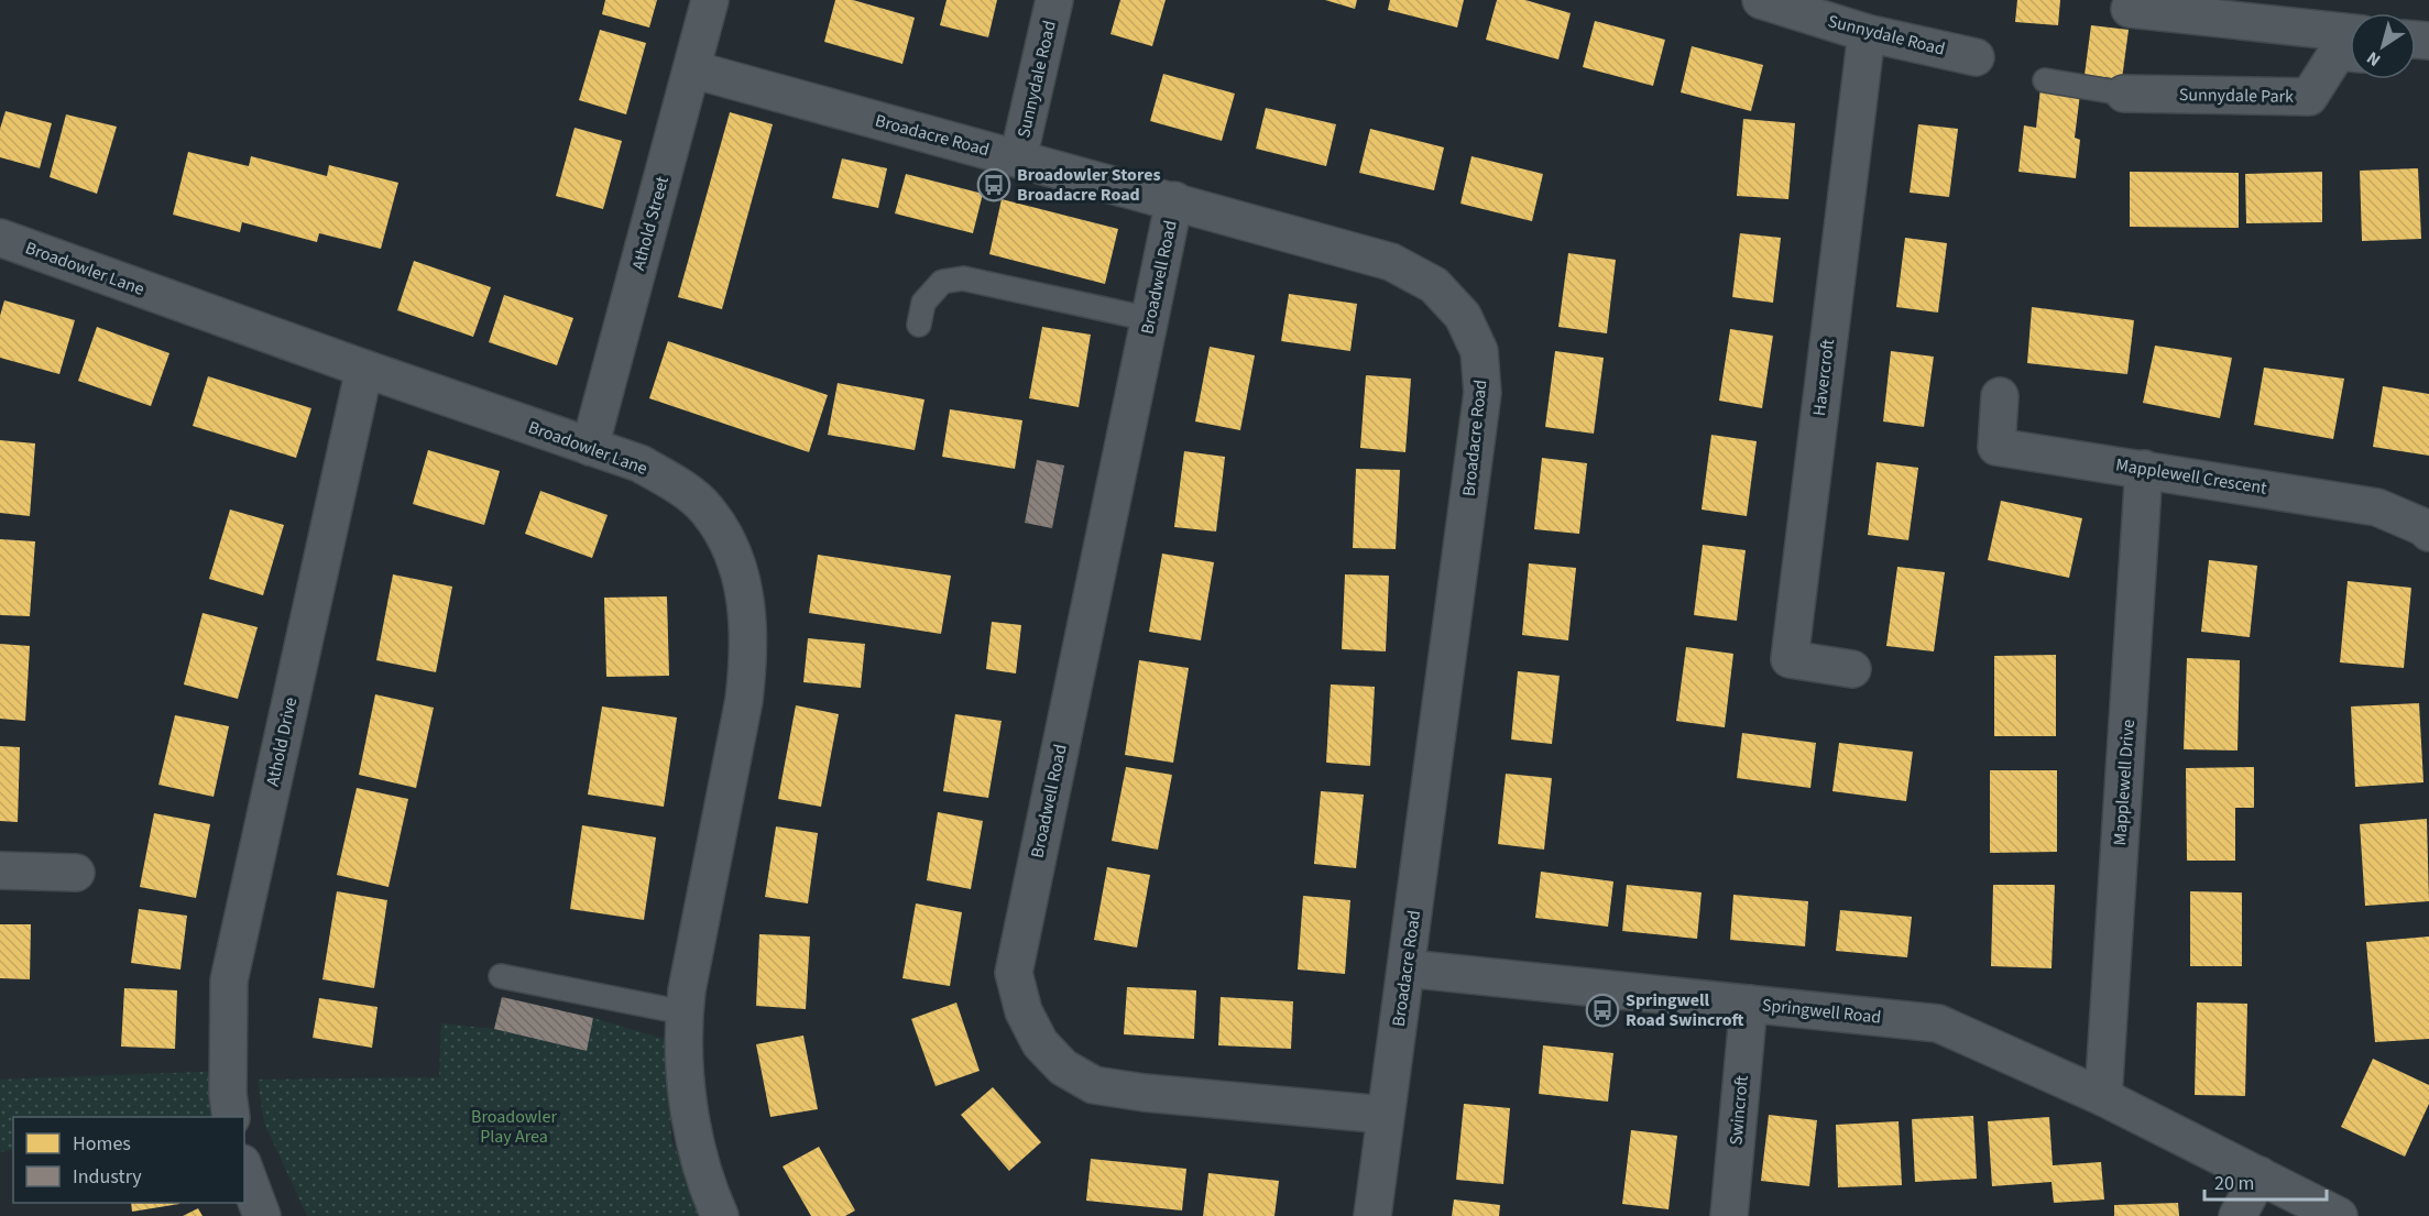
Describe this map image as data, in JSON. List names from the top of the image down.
{
  "streets": {
    "street": [
      "Sunnydale Road",
      "Sunnydale Park",
      "Broadacre Road",
      "Athold Street",
      "Broadowler Lane",
      "Broadwell Road",
      "Havercroft",
      "Mapplewell Crescent",
      "Athold Drive",
      "Mapplewell Drive",
      "Springwell Road",
      "Swincroft"
    ]
  },
  "crossings": [
    ["Sunnydale Road", "Broadacre Road"],
    ["Sunnydale Road", "Havercroft"],
    ["Broadacre Road", "Athold Street"],
    ["Broadacre Road", "Broadwell Road"],
    ["Broadacre Road", "Springwell Road"],
    ["Athold Street", "Broadowler Lane"],
    ["Broadowler Lane", "Athold Drive"],
    ["Mapplewell Crescent", "Mapplewell Drive"],
    ["Mapplewell Drive", "Springwell Road"],
    ["Springwell Road", "Swincroft"]
  ],
  "parks": ["Broadowler Play Area"],
  "places": {
    "bus stop": ["Broadowler Stores Broadacre Road", "Springwell Road Swincroft"]
  },
  "legend": ["Homes", "Industry"],
  "scale_bar": "20 m",
  "north": "bottom left"
}
